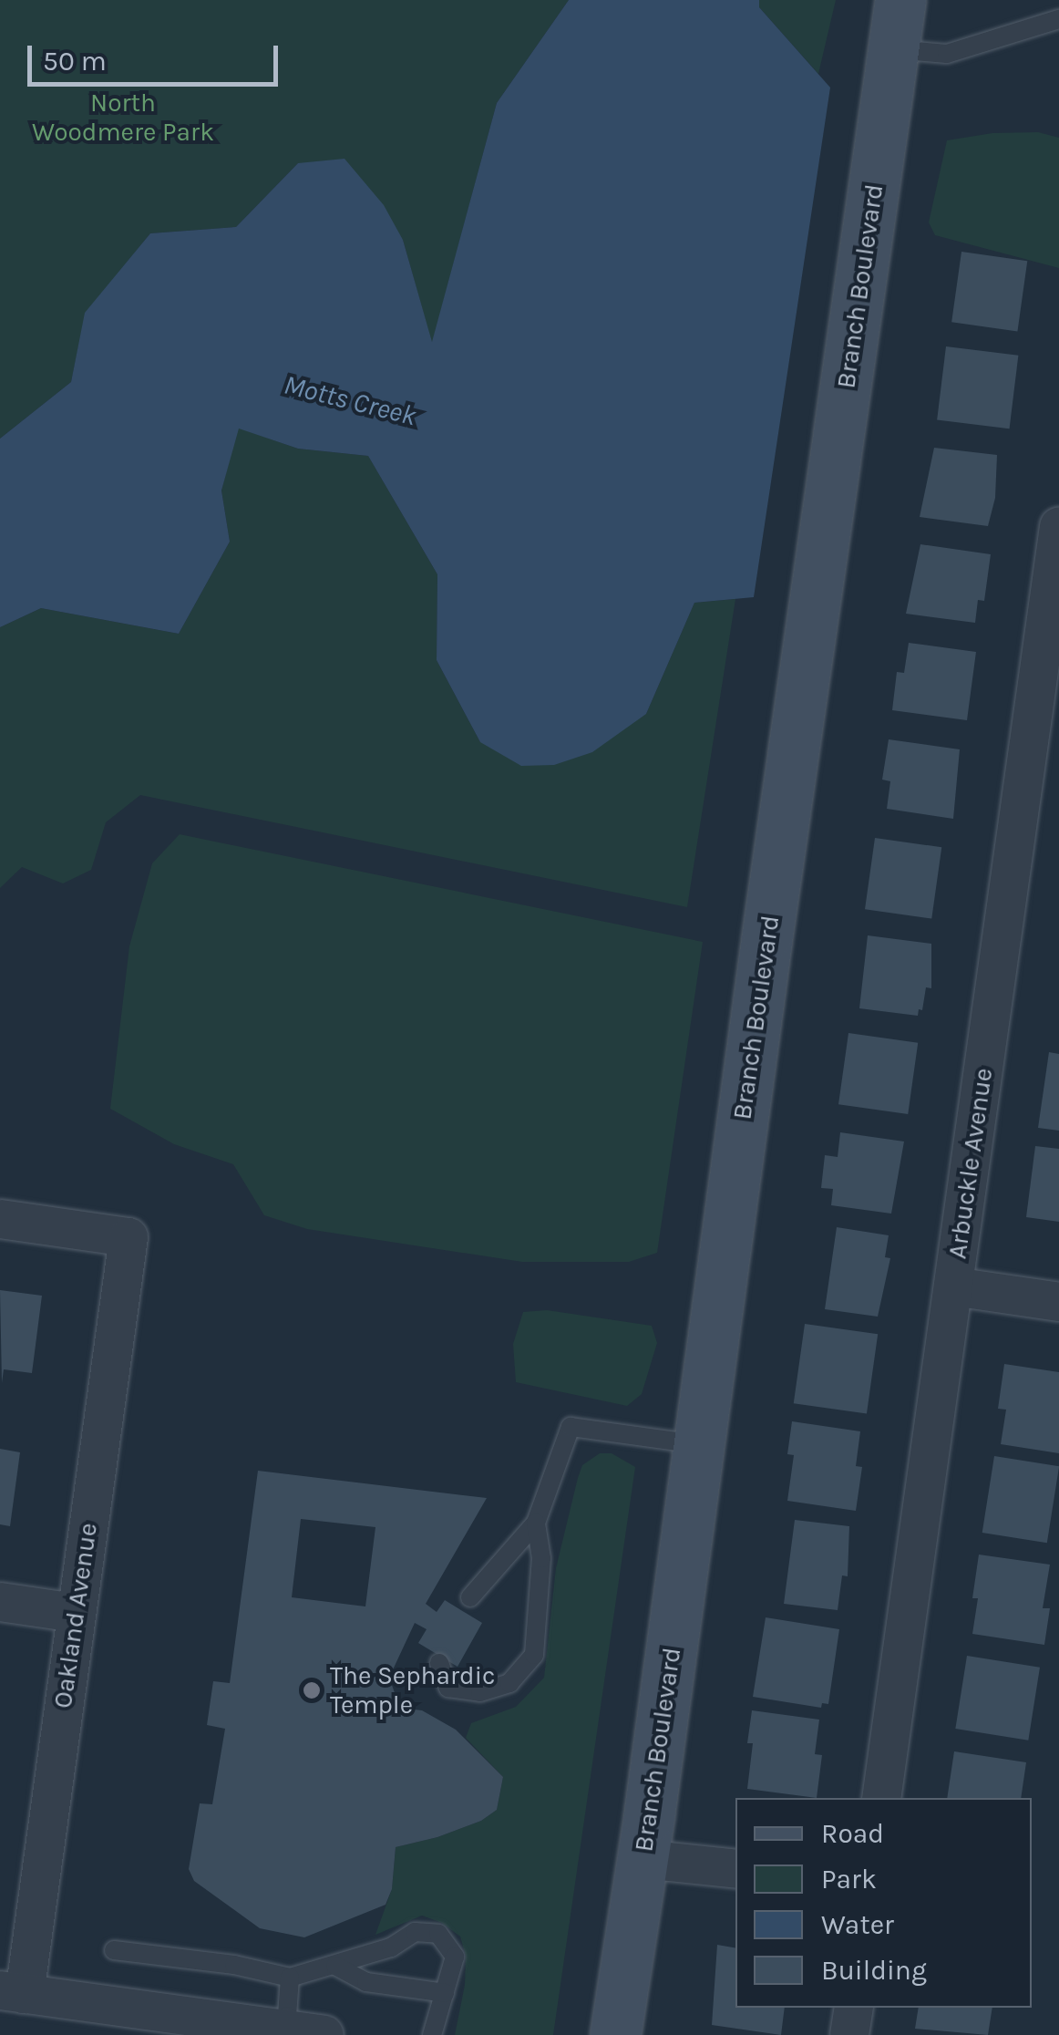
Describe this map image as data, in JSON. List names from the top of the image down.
{
  "streets": {
    "street": ["Branch Boulevard", "Arbuckle Avenue", "Oakland Avenue"]
  },
  "water": ["Motts Creek"],
  "parks": ["North Woodmere Park"],
  "places": ["The Sephardic Temple"],
  "legend": [
    "Road",
    "Park",
    "Water",
    "Building"
  ],
  "scale_bar": "50 m"
}
